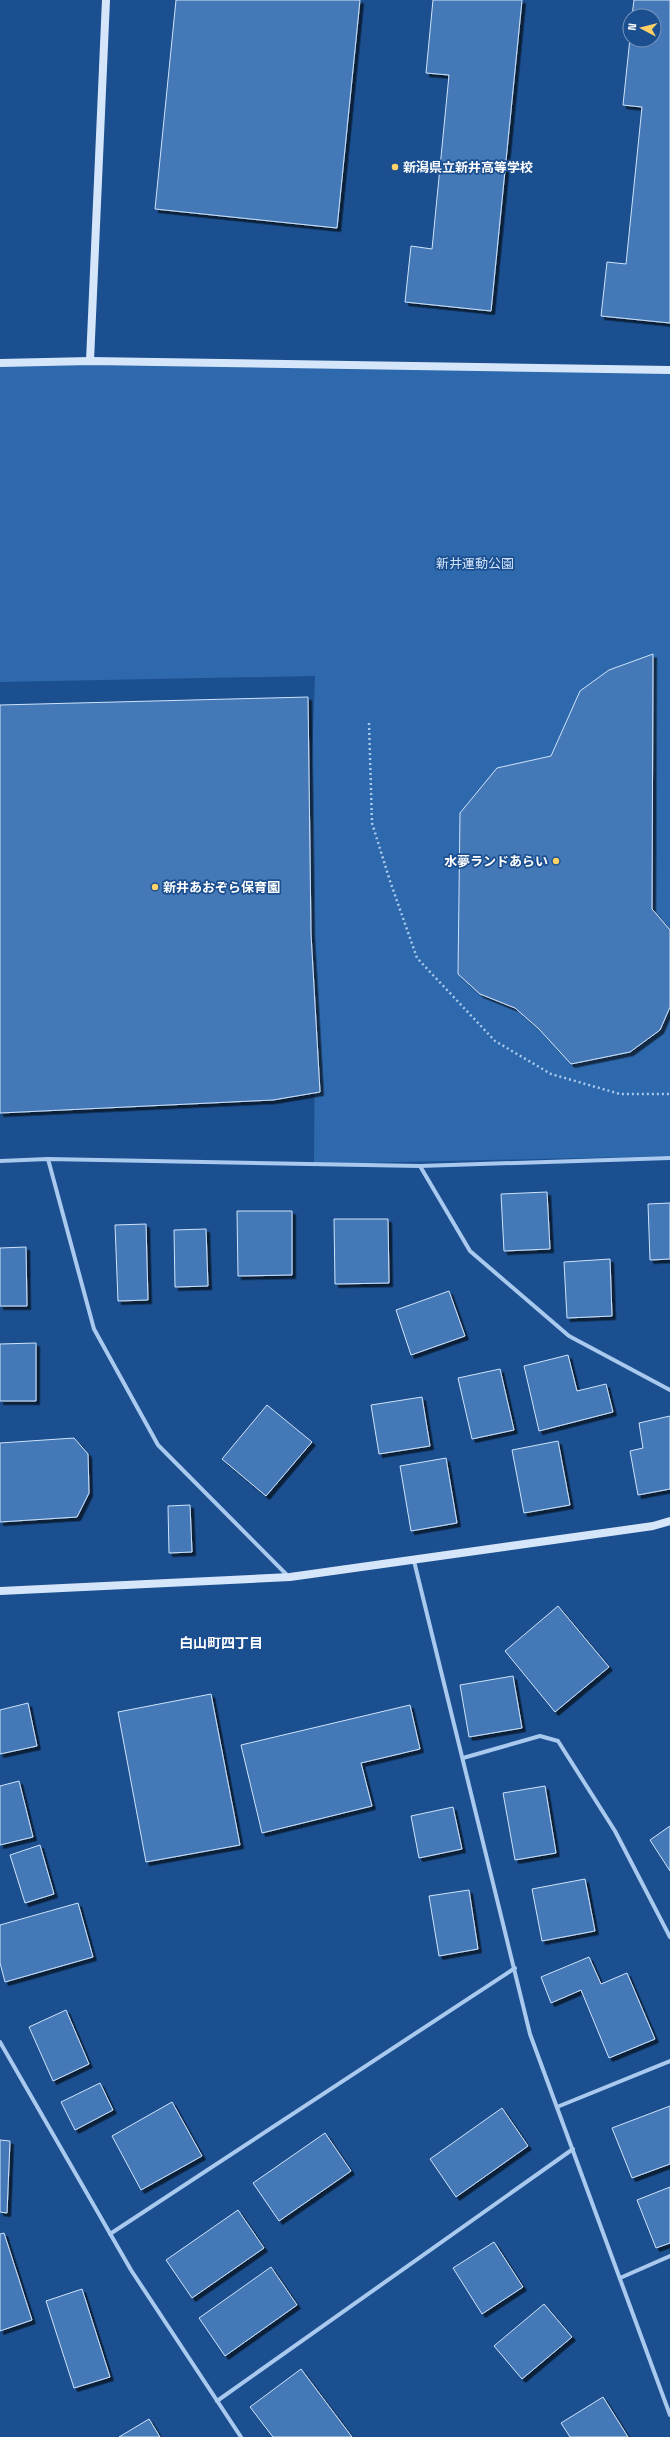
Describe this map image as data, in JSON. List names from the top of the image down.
{
  "districts": ["白山町四丁目"],
  "parks": ["新井運動公園"],
  "places": ["新潟県立新井高等学校", "水夢ランドあらい", "新井あおぞら保育園"],
  "north": "left"
}
